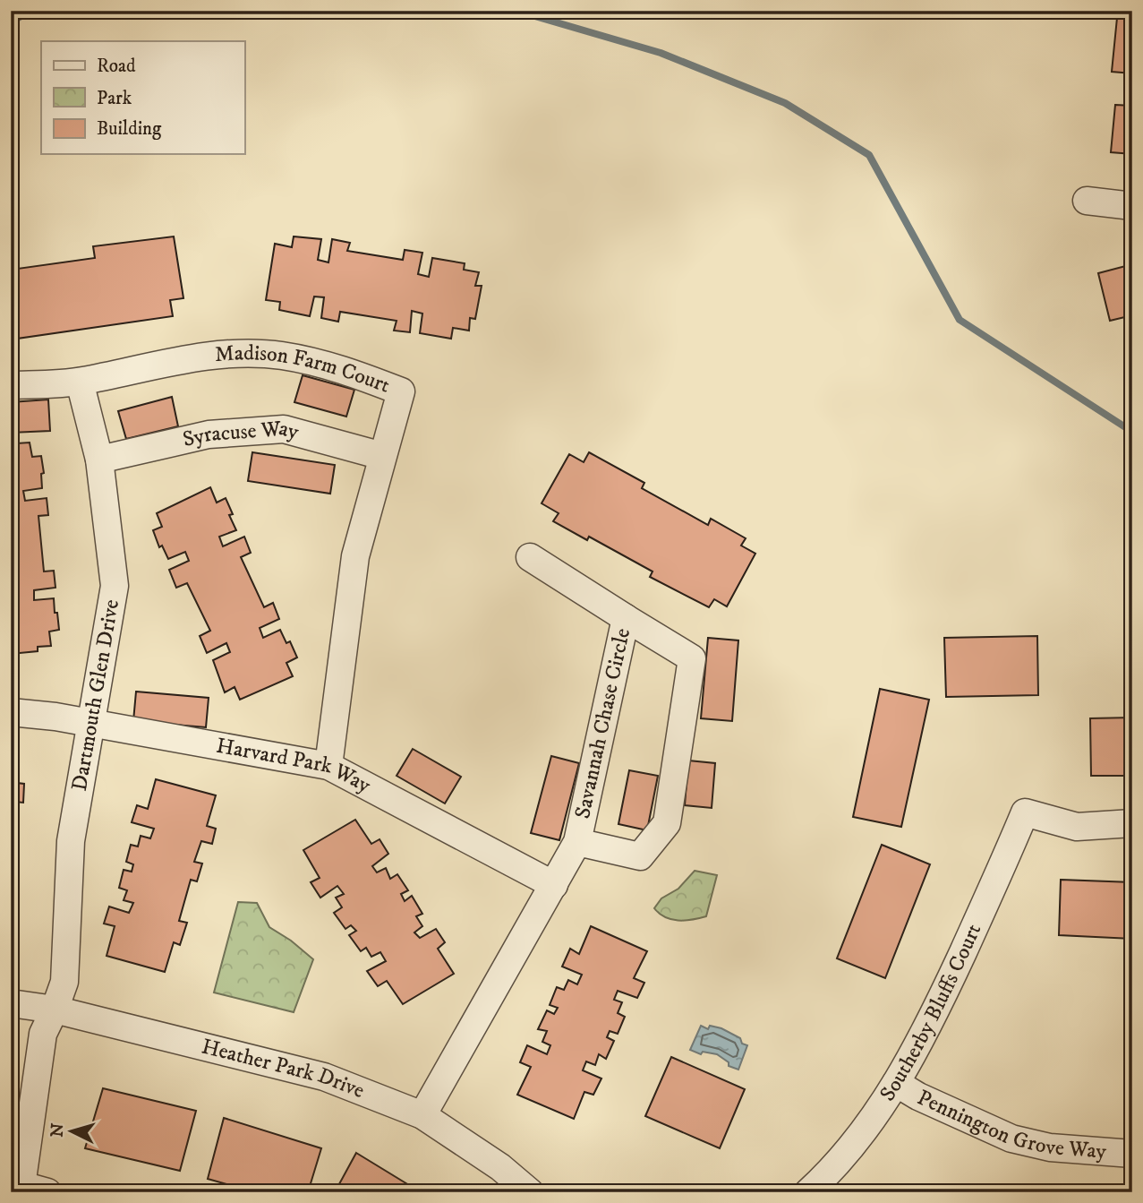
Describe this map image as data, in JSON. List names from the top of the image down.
{
  "streets": {
    "street": [
      "Madison Farm Court",
      "Syracuse Way",
      "Dartmouth Glen Drive",
      "Savannah Chase Circle",
      "Harvard Park Way",
      "Southerby Bluffs Court",
      "Heather Park Drive",
      "Pennington Grove Way"
    ]
  },
  "crossings": [
    ["Madison Farm Court", "Syracuse Way"],
    ["Madison Farm Court", "Dartmouth Glen Drive"],
    ["Madison Farm Court", "Harvard Park Way"],
    ["Syracuse Way", "Dartmouth Glen Drive"],
    ["Dartmouth Glen Drive", "Harvard Park Way"],
    ["Dartmouth Glen Drive", "Heather Park Drive"],
    ["Savannah Chase Circle", "Harvard Park Way"],
    ["Savannah Chase Circle", "Heather Park Drive"],
    ["Southerby Bluffs Court", "Pennington Grove Way"]
  ],
  "legend": ["Road", "Park", "Building"],
  "north": "left"
}
